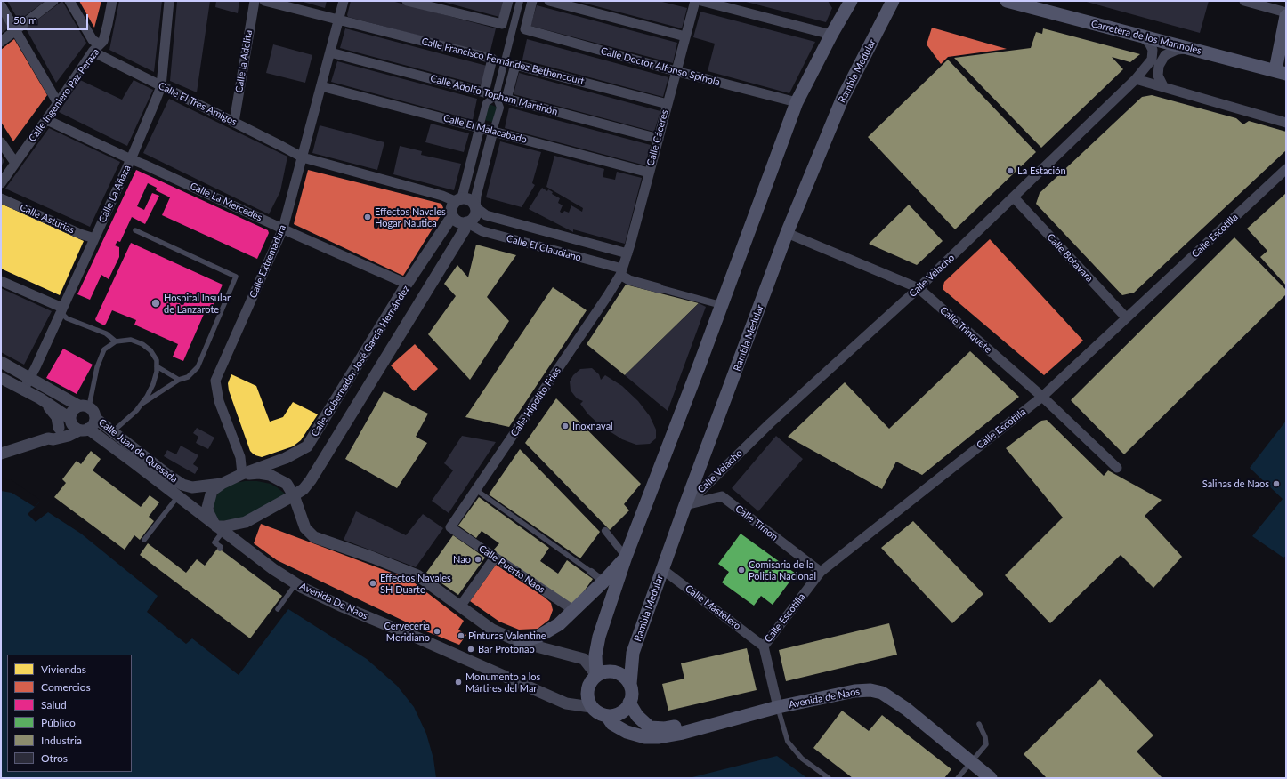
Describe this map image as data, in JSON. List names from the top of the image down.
{
  "streets": {
    "main road": ["Carretera de los Marmoles", "Rambla Medular", "Avenida de Naos"],
    "street": [
      "Calle la Adelita",
      "Calle Francisco Fernández Bethencourt",
      "Calle Doctor Alfonso Spínola",
      "Calle Ingeniero Paz Peraza",
      "Calle Adolfo Topham Martinón",
      "Calle El Tres Amigos",
      "Calle El Malacabado",
      "Calle Cáceres",
      "Calle La Añaza",
      "Calle La Mercedes",
      "Calle Asturias",
      "Calle Escotilla",
      "Calle El Claudiano",
      "Calle Botavara",
      "Calle Extremadura",
      "Calle Velacho",
      "Calle Trinquete",
      "Calle Gobernador José García Hernández",
      "Calle Hipolito Frias",
      "Calle Juan de Quesada",
      "Calle Timon",
      "Calle Puerto Naos",
      "Avenida De Naos",
      "Calle Mastelero"
    ]
  },
  "crossings": [
    ["Carretera de los Marmoles", "Calle Velacho"],
    ["Calle la Adelita", "Calle El Tres Amigos"],
    ["Calle Francisco Fernández Bethencourt", "Calle Cáceres"],
    ["Calle Francisco Fernández Bethencourt", "Calle Extremadura"],
    ["Calle Doctor Alfonso Spínola", "Calle Cáceres"],
    ["Rambla Medular", "Calle Velacho"],
    ["Rambla Medular", "Calle Trinquete"],
    ["Rambla Medular", "Calle Timon"],
    ["Rambla Medular", "Avenida De Naos"],
    ["Rambla Medular", "Calle Mastelero"],
    ["Rambla Medular", "Avenida de Naos"],
    ["Calle Ingeniero Paz Peraza", "Calle El Tres Amigos"],
    ["Calle Ingeniero Paz Peraza", "Calle La Mercedes"],
    ["Calle Adolfo Topham Martinón", "Calle Cáceres"],
    ["Calle Adolfo Topham Martinón", "Calle Extremadura"],
    ["Calle El Tres Amigos", "Calle La Añaza"],
    ["Calle El Tres Amigos", "Calle Extremadura"],
    ["Calle El Malacabado", "Calle Cáceres"],
    ["Calle El Malacabado", "Calle Extremadura"],
    ["Calle Cáceres", "Calle El Claudiano"],
    ["Calle Cáceres", "Calle Hipolito Frias"],
    ["Calle La Añaza", "Calle La Mercedes"],
    ["Calle La Añaza", "Calle Asturias"],
    ["Calle La Mercedes", "Calle Extremadura"],
    ["Calle La Mercedes", "Calle Gobernador José García Hernández"],
    ["Calle Escotilla", "Calle Botavara"],
    ["Calle Escotilla", "Calle Trinquete"],
    ["Calle Escotilla", "Calle Timon"],
    ["Calle Escotilla", "Calle Mastelero"],
    ["Calle Escotilla", "Avenida de Naos"],
    ["Calle El Claudiano", "Calle Gobernador José García Hernández"],
    ["Calle El Claudiano", "Calle Hipolito Frias"],
    ["Calle Botavara", "Calle Velacho"],
    ["Calle Extremadura", "Calle Gobernador José García Hernández"],
    ["Calle Extremadura", "Calle Juan de Quesada"],
    ["Calle Velacho", "Calle Trinquete"],
    ["Calle Velacho", "Calle Timon"],
    ["Calle Gobernador José García Hernández", "Calle Juan de Quesada"],
    ["Calle Gobernador José García Hernández", "Avenida De Naos"],
    ["Calle Hipolito Frias", "Calle Puerto Naos"],
    ["Calle Juan de Quesada", "Avenida De Naos"],
    ["Avenida De Naos", "Avenida de Naos"]
  ],
  "places": [
    "La Estación",
    "Effectos Navales Hogar Nautica",
    "Hospital Insular de Lanzarote",
    "Inoxnaval",
    "Salinas de Naos",
    "Nao",
    "Comisaria de la Policia Nacional",
    "Effectos Navales SH Duarte",
    "Cerveceria Meridiano",
    "Pinturas Valentine",
    "Bar Protonao",
    "Monumento a los Mártires del Mar"
  ],
  "legend": [
    "Viviendas",
    "Comercios",
    "Salud",
    "Público",
    "Industria",
    "Otros"
  ],
  "scale_bar": "50 m"
}
